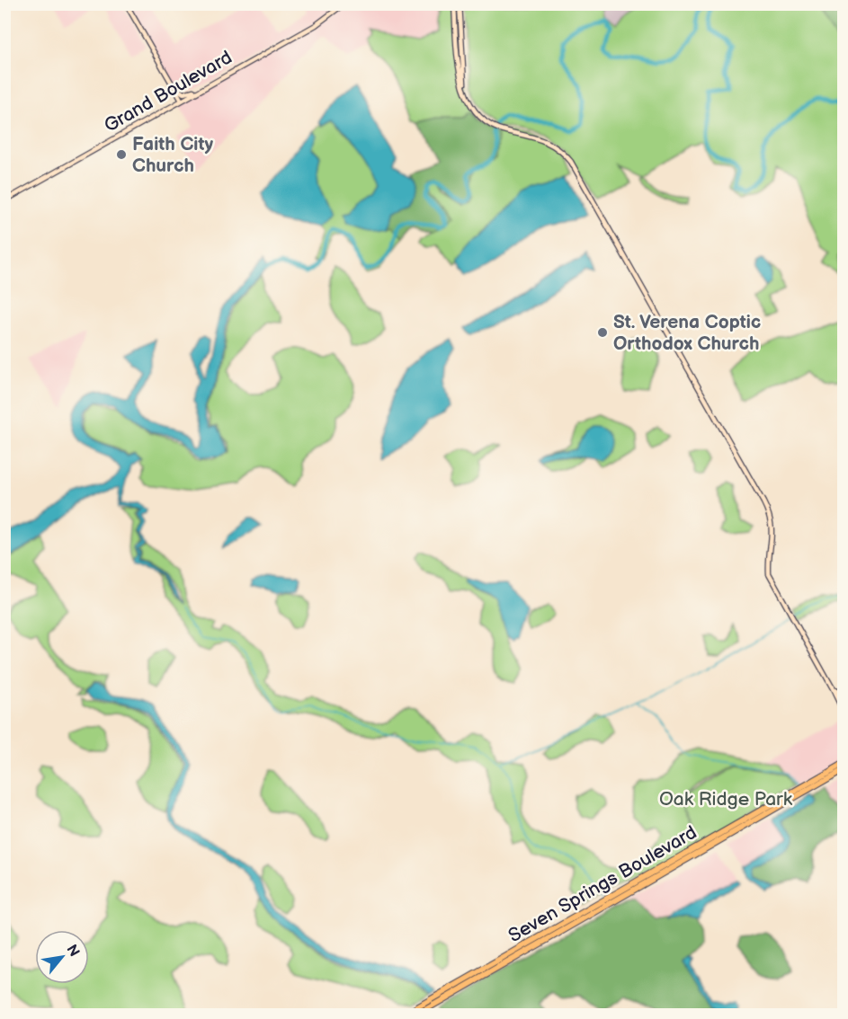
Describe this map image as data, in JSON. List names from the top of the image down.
{
  "streets": {
    "main road": ["Seven Springs Boulevard"],
    "street": ["Grand Boulevard"]
  },
  "parks": ["Oak Ridge Park"],
  "places": ["Faith City Church", "St. Verena Coptic Orthodox Church"],
  "north": "top right"
}
